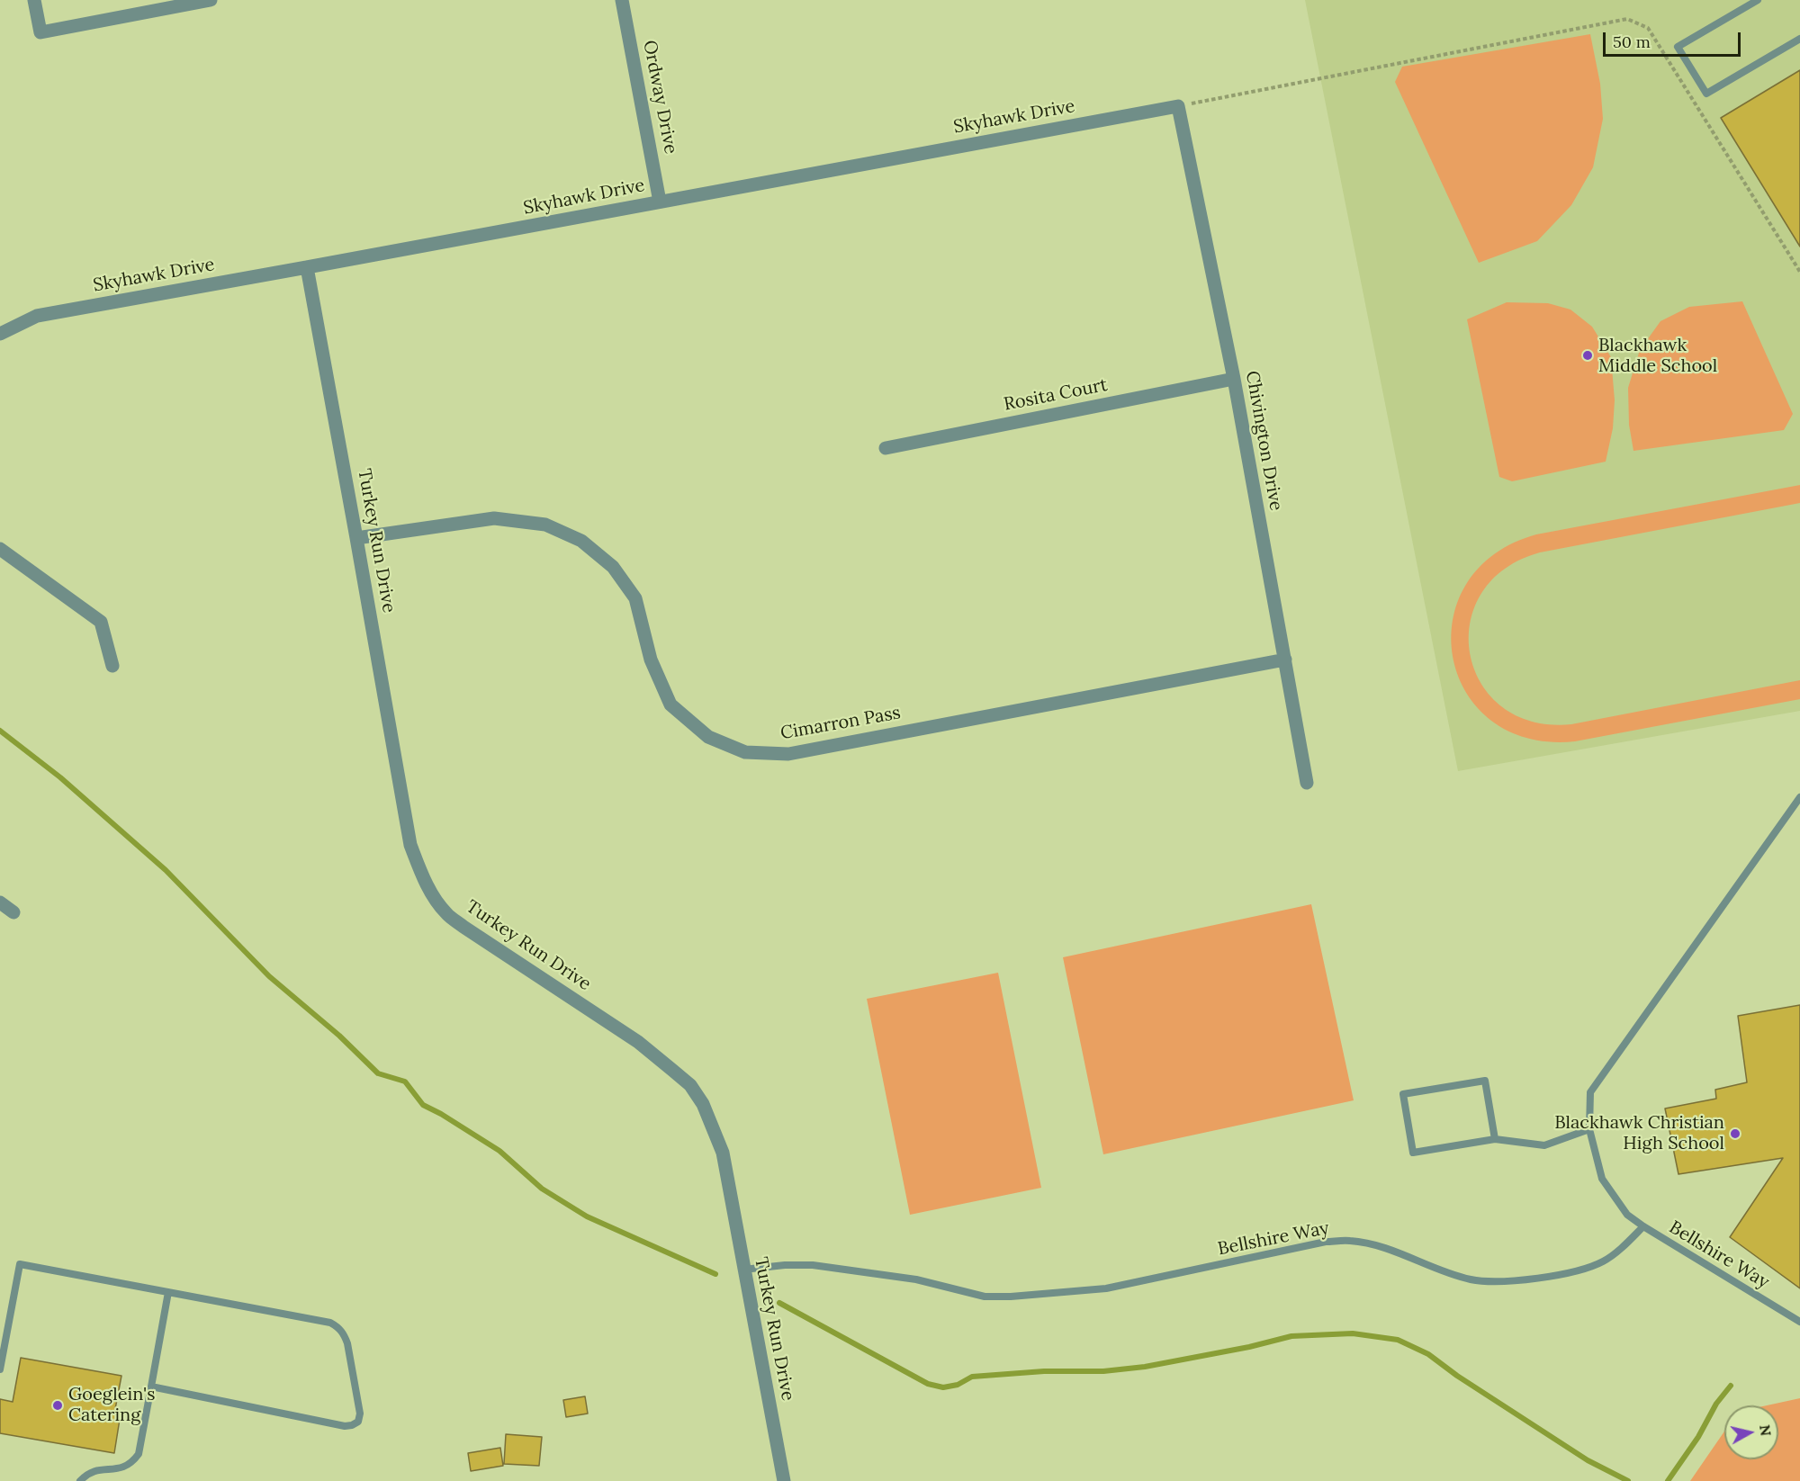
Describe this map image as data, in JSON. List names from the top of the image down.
{
  "streets": {
    "street": [
      "Ordway Drive",
      "Skyhawk Drive",
      "Rosita Court",
      "Chivington Drive",
      "Turkey Run Drive",
      "Cimarron Pass"
    ],
    "lane": ["Bellshire Way"]
  },
  "crossings": [
    ["Ordway Drive", "Skyhawk Drive"],
    ["Skyhawk Drive", "Chivington Drive"],
    ["Skyhawk Drive", "Turkey Run Drive"],
    ["Rosita Court", "Chivington Drive"],
    ["Chivington Drive", "Cimarron Pass"],
    ["Turkey Run Drive", "Cimarron Pass"],
    ["Turkey Run Drive", "Bellshire Way"]
  ],
  "places": ["Blackhawk Middle School", "Blackhawk Christian High School", "Goeglein's Catering"],
  "scale_bar": "50 m",
  "north": "right"
}
